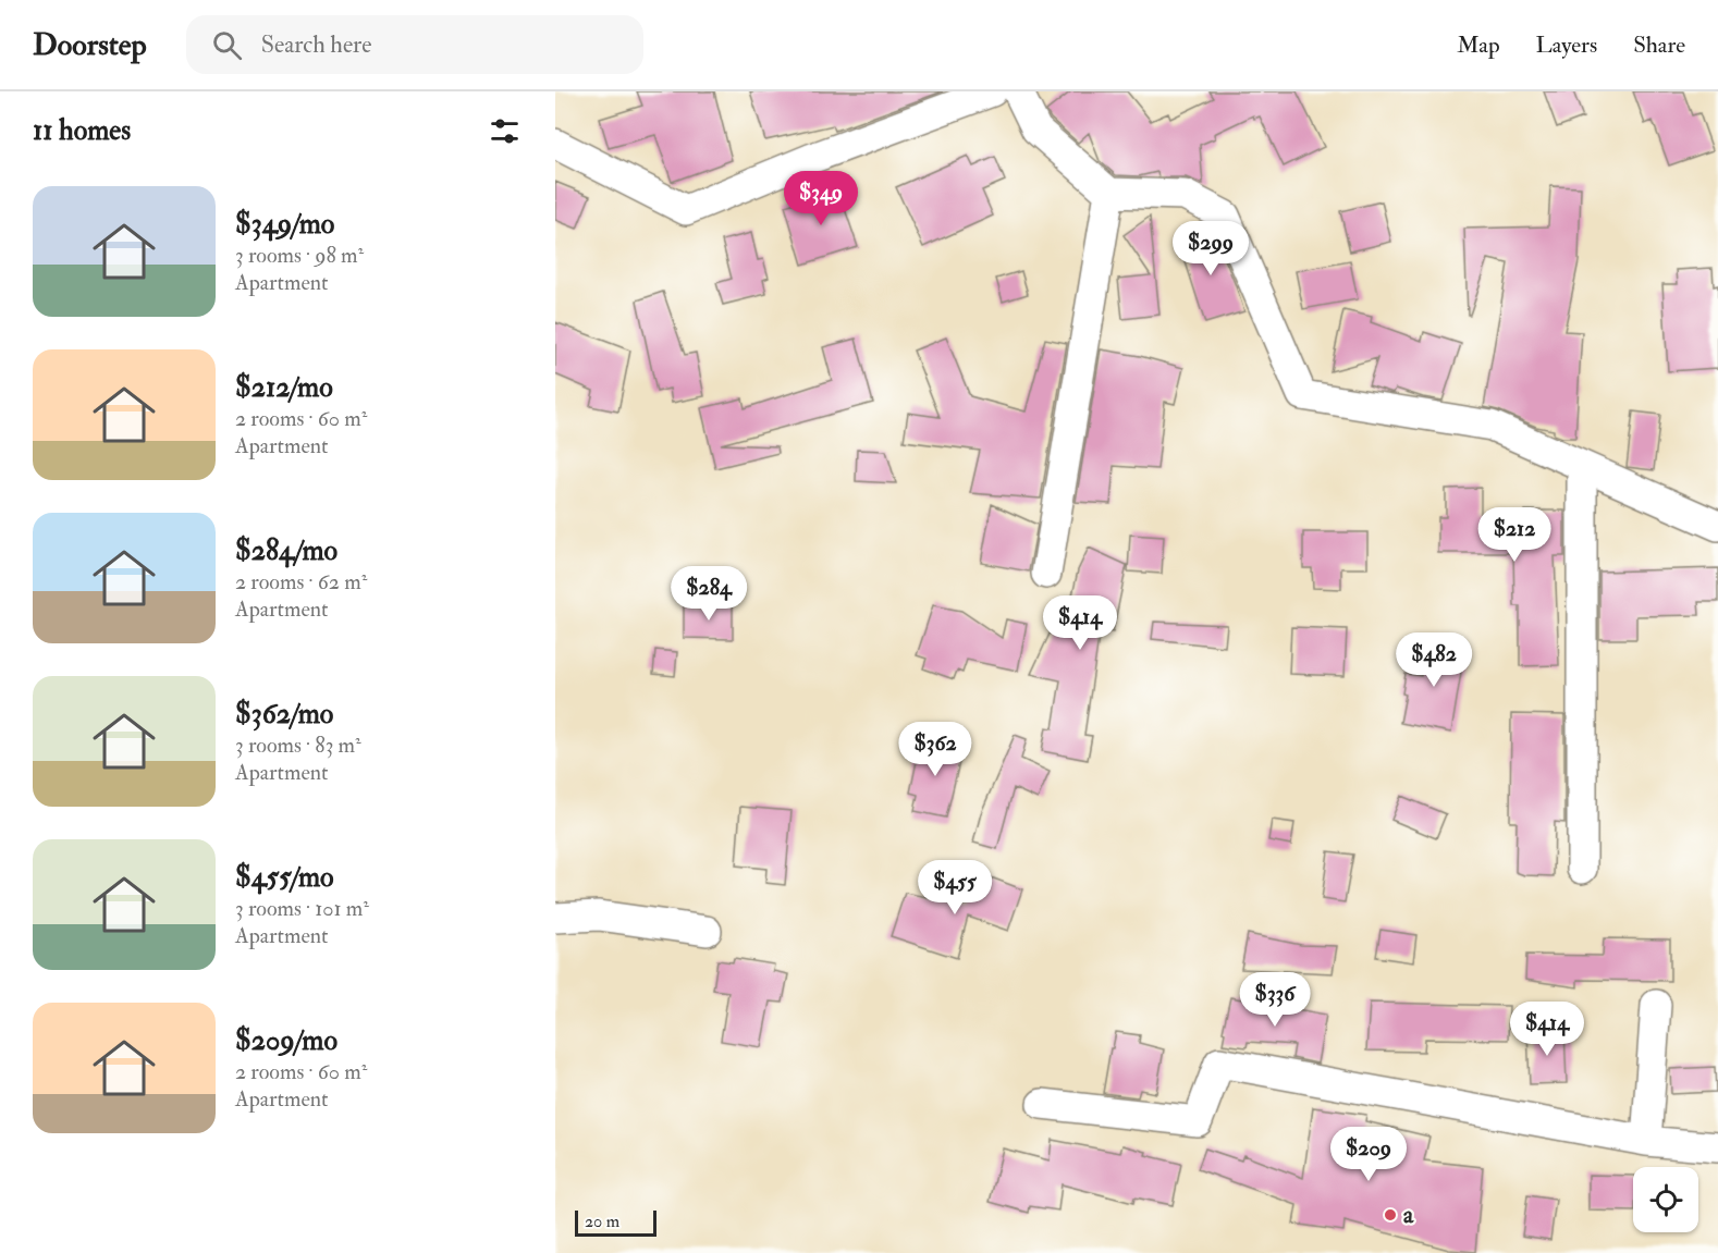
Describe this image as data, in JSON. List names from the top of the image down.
{
  "places": ["a"],
  "scale_bar": "20 m",
  "page": {
    "header": "Doorstep",
    "search": "Search here",
    "nav": ["Map", "Layers", "Share"],
    "heading": "11 homes",
    "list": [
      {
        "name": "$349/mo",
        "note": "3 rooms · 98 m² · Apartment"
      },
      {
        "name": "$212/mo",
        "note": "2 rooms · 60 m² · Apartment"
      },
      {
        "name": "$284/mo",
        "note": "2 rooms · 62 m² · Apartment"
      },
      {
        "name": "$362/mo",
        "note": "3 rooms · 83 m² · Apartment"
      },
      {
        "name": "$455/mo",
        "note": "3 rooms · 101 m² · Apartment"
      },
      {
        "name": "$209/mo",
        "note": "2 rooms · 60 m² · Apartment"
      }
    ],
    "price": [
      "$349",
      "$299",
      "$212",
      "$284",
      "$414",
      "$482",
      "$362",
      "$455",
      "$336",
      "$414",
      "$209"
    ],
    "scale": "20 m"
  }
}
